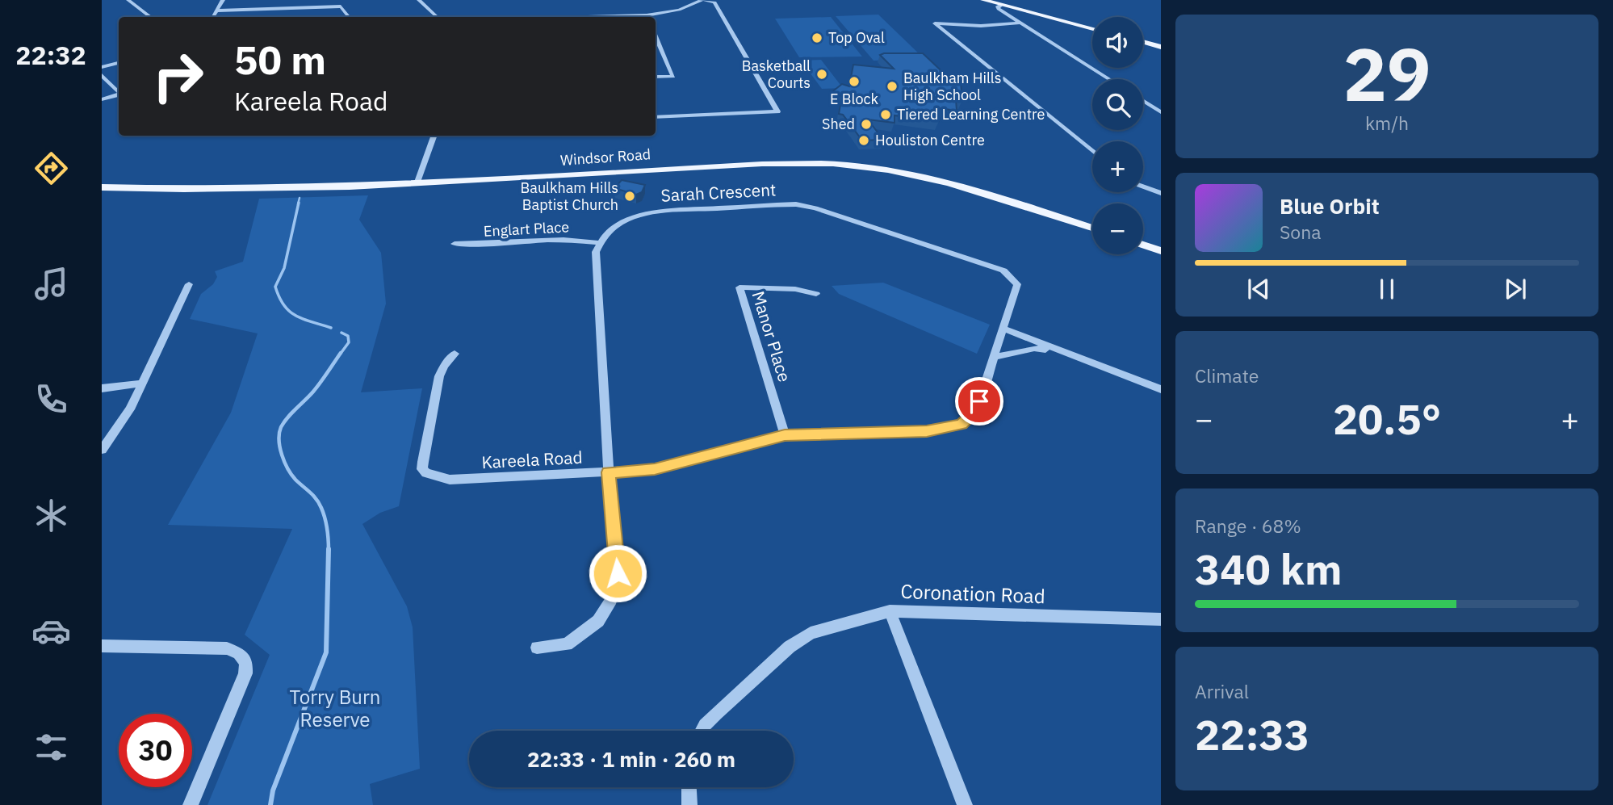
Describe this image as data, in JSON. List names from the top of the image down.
{
  "streets": {
    "main road": ["Windsor Road"],
    "street": [
      "Sarah Crescent",
      "Englart Place",
      "Manor Place",
      "Kareela Road",
      "Coronation Road"
    ]
  },
  "crossings": [
    ["Sarah Crescent", "Englart Place"],
    ["Sarah Crescent", "Kareela Road"],
    ["Manor Place", "Kareela Road"]
  ],
  "parks": ["Torry Burn Reserve"],
  "places": [
    "Top Oval",
    "Basketball Courts",
    "E Block",
    "Baulkham Hills High School",
    "Tiered Learning Centre",
    "Shed",
    "Houliston Centre",
    "Baulkham Hills Baptist Church"
  ],
  "page": {
    "tabs": "22:32",
    "tile": [
      ["29", "km/h"],
      "Climate",
      ["Range · 68%", "340 km"],
      ["Arrival", "22:33"]
    ],
    "map_buttons": ["+", "−"],
    "turn": ["50 m", "Kareela Road"],
    "song": ["Blue Orbit", "Sona"],
    "heat": ["−", "20.5°", "+"],
    "limit": "30",
    "trip": "22:33 · 1 min · 260 m"
  }
}
